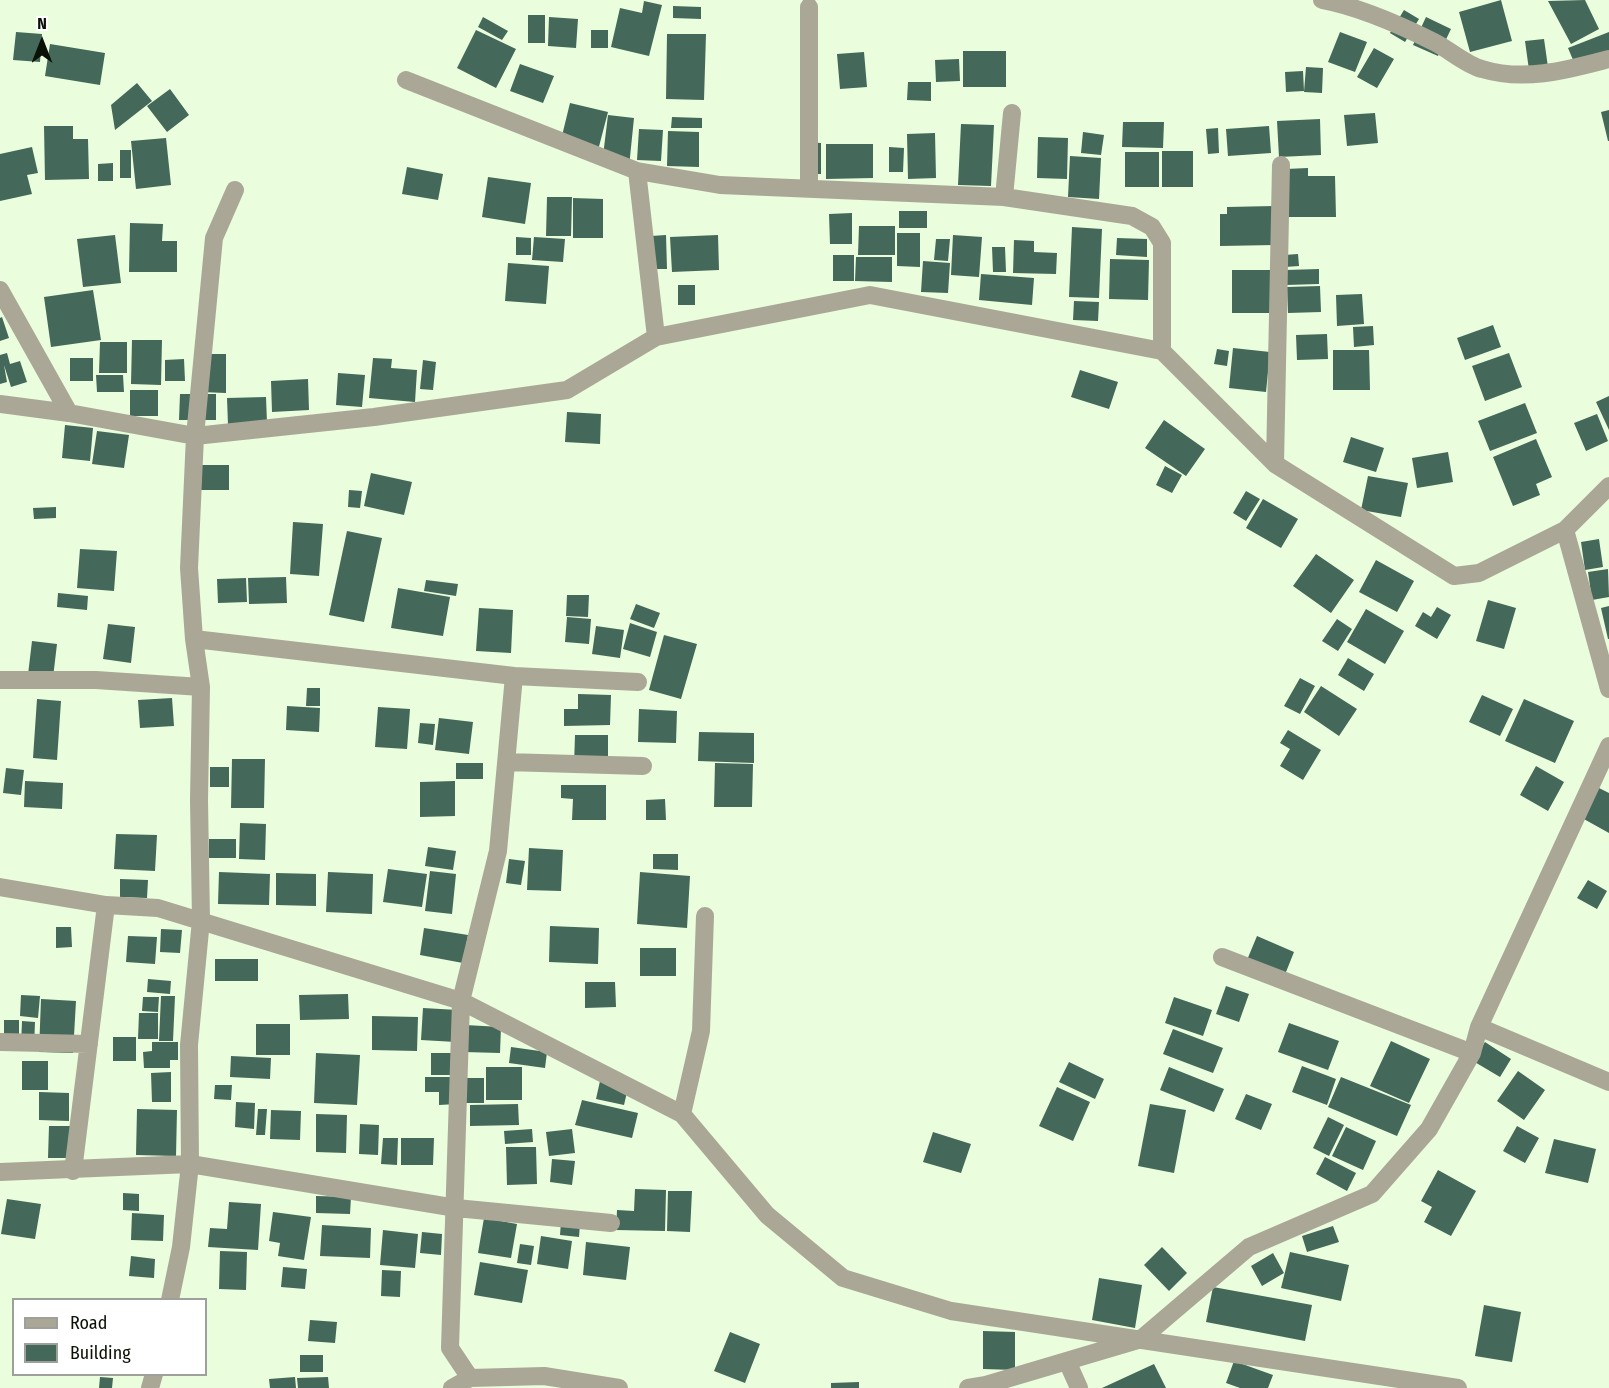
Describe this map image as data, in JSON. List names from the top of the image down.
{
  "legend": ["Road", "Building"],
  "north": "top"
}
